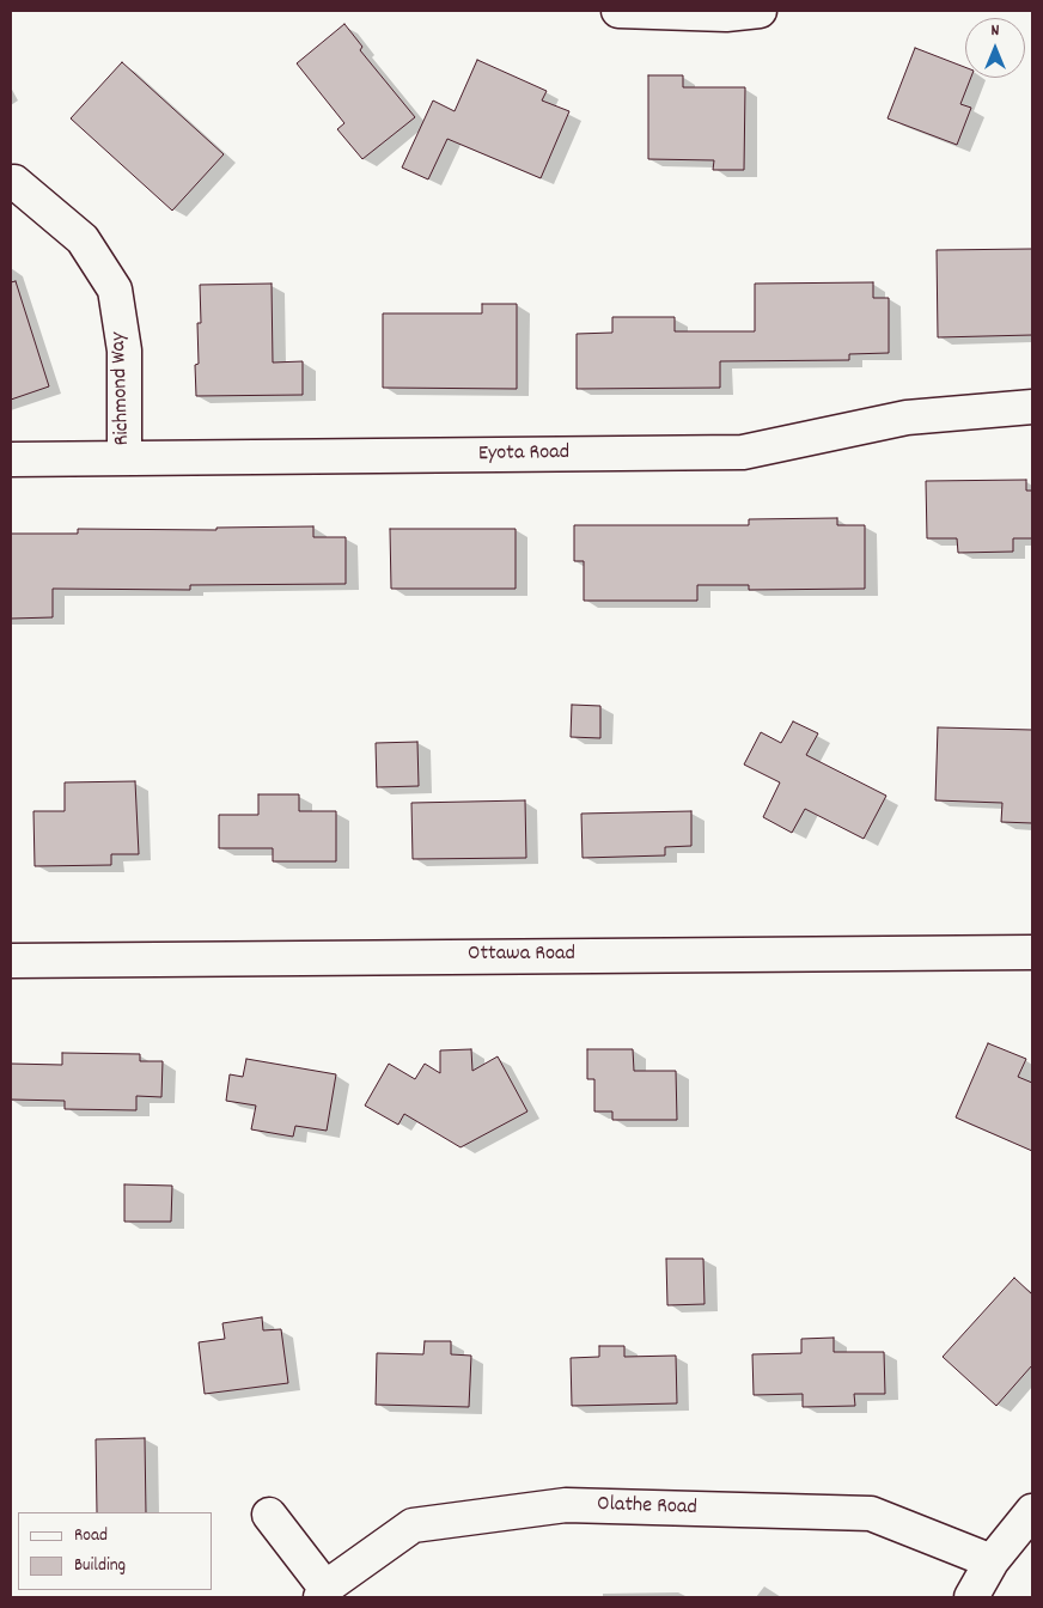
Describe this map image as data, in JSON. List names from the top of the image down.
{
  "streets": {
    "street": [
      "Richmond Way",
      "Eyota Road",
      "Ottawa Road",
      "Olathe Road"
    ]
  },
  "crossings": [
    ["Richmond Way", "Eyota Road"]
  ],
  "legend": ["Road", "Building"],
  "north": "top"
}
